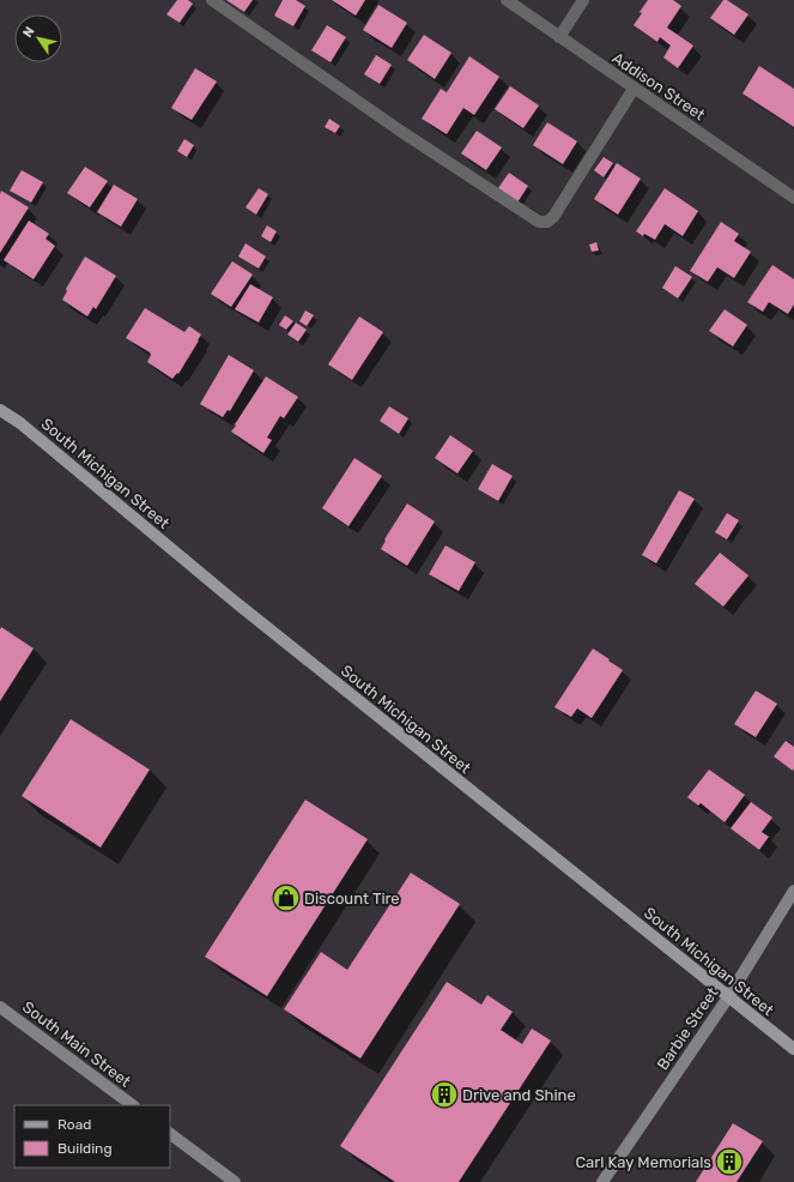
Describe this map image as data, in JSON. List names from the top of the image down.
{
  "streets": {
    "main road": ["South Michigan Street"],
    "street": ["Addison Street", "Barbie Street", "South Main Street"]
  },
  "crossings": [
    ["South Michigan Street", "Barbie Street"]
  ],
  "places": {
    "shop": ["Discount Tire"],
    "building": ["Drive and Shine", "Carl Kay Memorials"]
  },
  "legend": ["Road", "Building"],
  "north": "top left"
}
